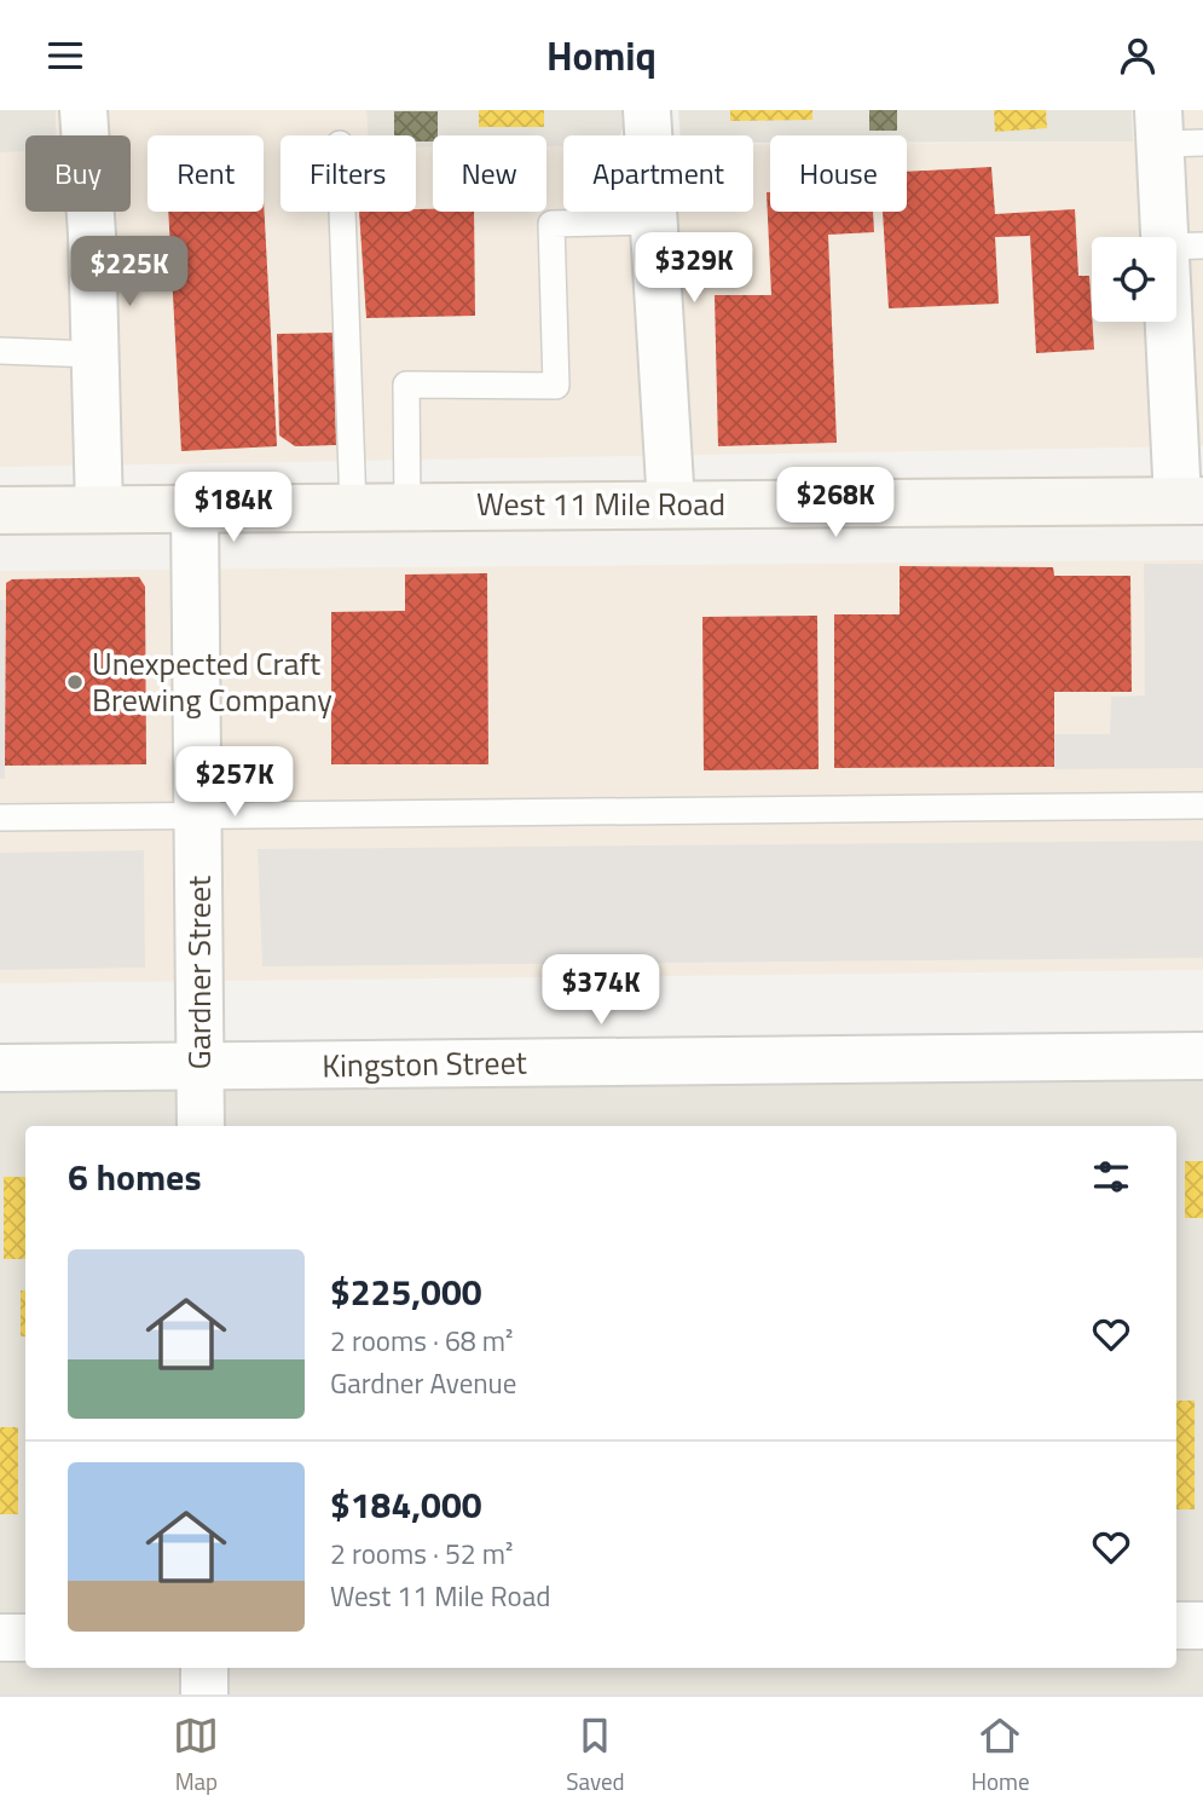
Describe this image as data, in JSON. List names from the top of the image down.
{
  "streets": {
    "main road": ["West 11 Mile Road"],
    "street": ["Gardner Street", "Kingston Street"]
  },
  "crossings": [
    ["West 11 Mile Road", "Gardner Street"],
    ["Gardner Street", "Kingston Street"]
  ],
  "places": ["Unexpected Craft Brewing Company"],
  "page": {
    "header": "Homiq",
    "chip": [
      "Buy",
      "Rent",
      "Filters",
      "New",
      "Apartment",
      "House"
    ],
    "price": [
      "$329K",
      "$225K",
      "$268K",
      "$184K",
      "$257K",
      "$374K"
    ],
    "heading": "6 homes",
    "list": [
      {
        "name": "$225,000",
        "note": "2 rooms · 68 m² · Gardner Avenue"
      },
      {
        "name": "$184,000",
        "note": "2 rooms · 52 m² · West 11 Mile Road"
      }
    ],
    "tabs": ["Map", "Saved", "Home"]
  }
}
